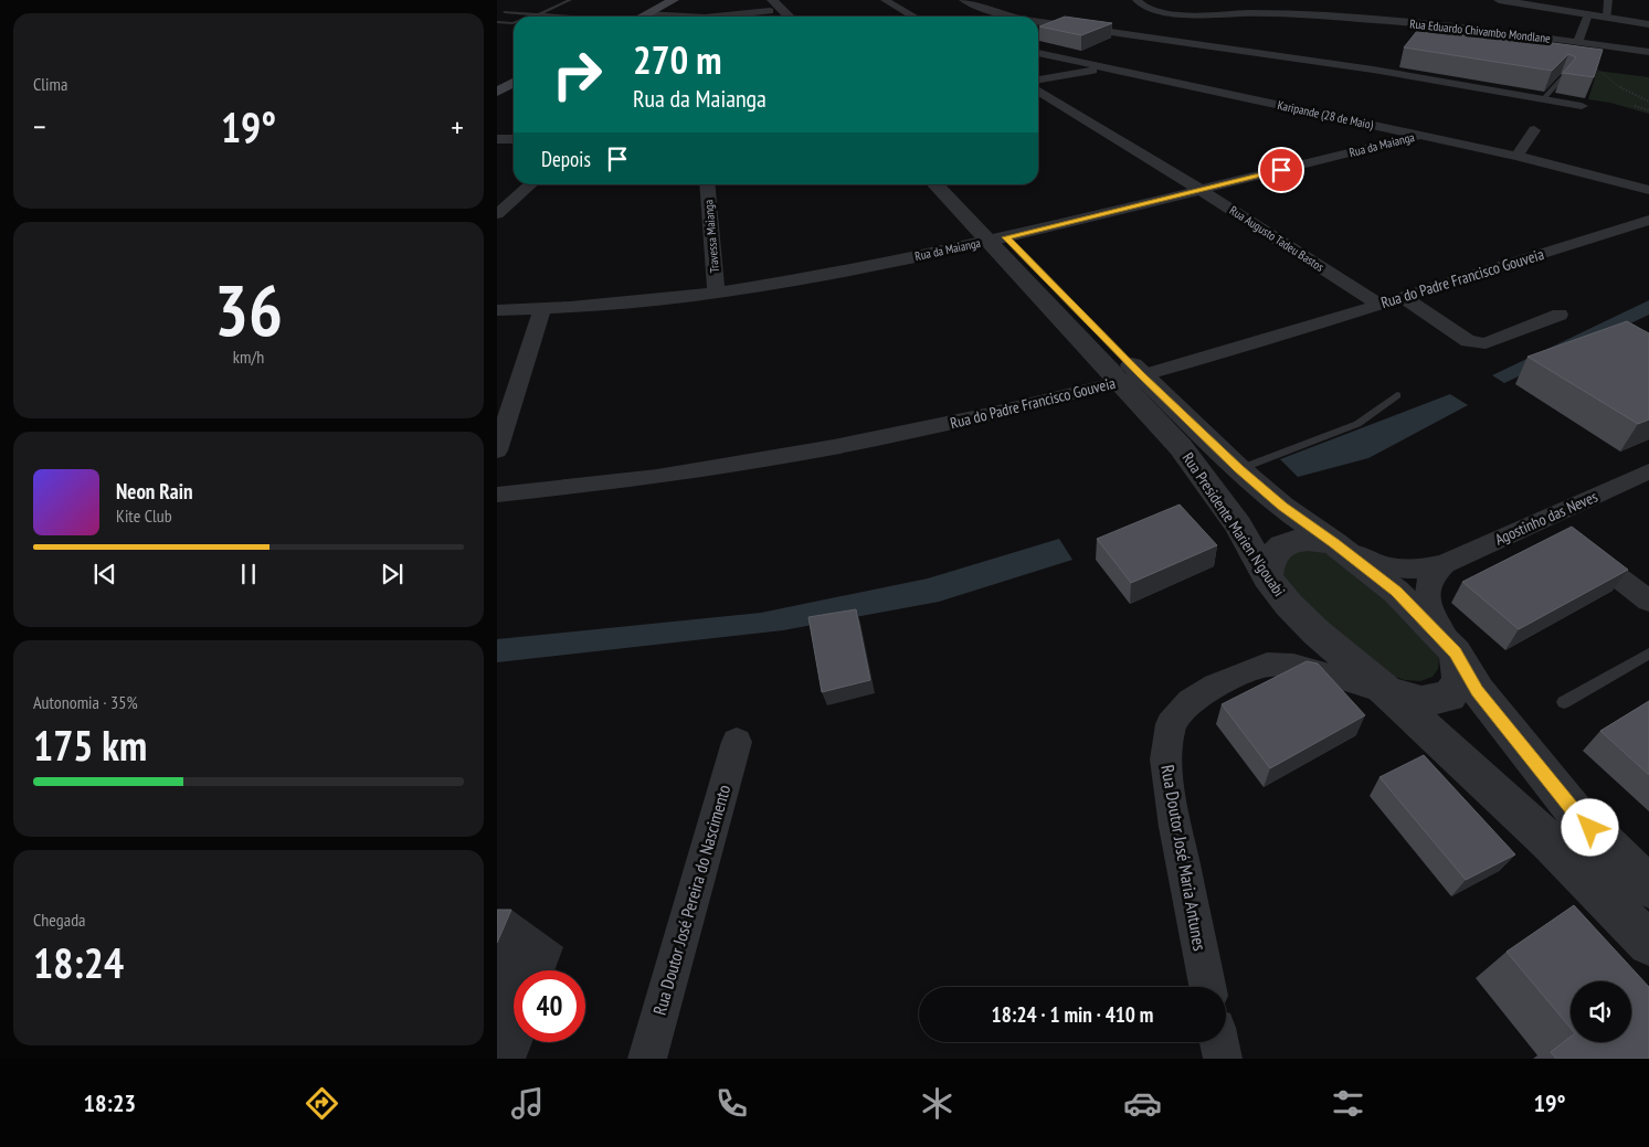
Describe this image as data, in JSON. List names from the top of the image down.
{
  "streets": {
    "street": [
      "Rua Eduardo Chivambo Mondlane",
      "Karipande (28 de Maio)",
      "Rua da Maianga",
      "Travessa Maianga",
      "Rua Augusto Tadeu Bastos",
      "Rua do Padre Francisco Gouveia",
      "Agostinho das Neves",
      "Rua Presidente Marien N'gouabi",
      "Rua Doutor José Maria Antunes",
      "Rua Doutor José Pereira do Nascimento"
    ]
  },
  "crossings": [
    ["Karipande (28 de Maio)", "Rua da Maianga"],
    ["Rua da Maianga", "Travessa Maianga"],
    ["Rua da Maianga", "Rua Augusto Tadeu Bastos"],
    ["Rua da Maianga", "Rua Presidente Marien N'gouabi"],
    ["Rua Augusto Tadeu Bastos", "Rua do Padre Francisco Gouveia"],
    ["Rua do Padre Francisco Gouveia", "Rua Presidente Marien N'gouabi"],
    ["Agostinho das Neves", "Rua Presidente Marien N'gouabi"],
    ["Rua Presidente Marien N'gouabi", "Rua Doutor José Maria Antunes"]
  ],
  "page": {
    "tile": [
      "Clima",
      ["36", "km/h"],
      ["Autonomia · 35%", "175 km"],
      ["Chegada", "18:24"]
    ],
    "turn": ["270 m", "Rua da Maianga"],
    "heat": ["−", "19°", "+"],
    "then": "Depois",
    "song": ["Neon Rain", "Kite Club"],
    "limit": "40",
    "trip": "18:24 · 1 min · 410 m",
    "tabs": ["18:23", "19°"]
  }
}
